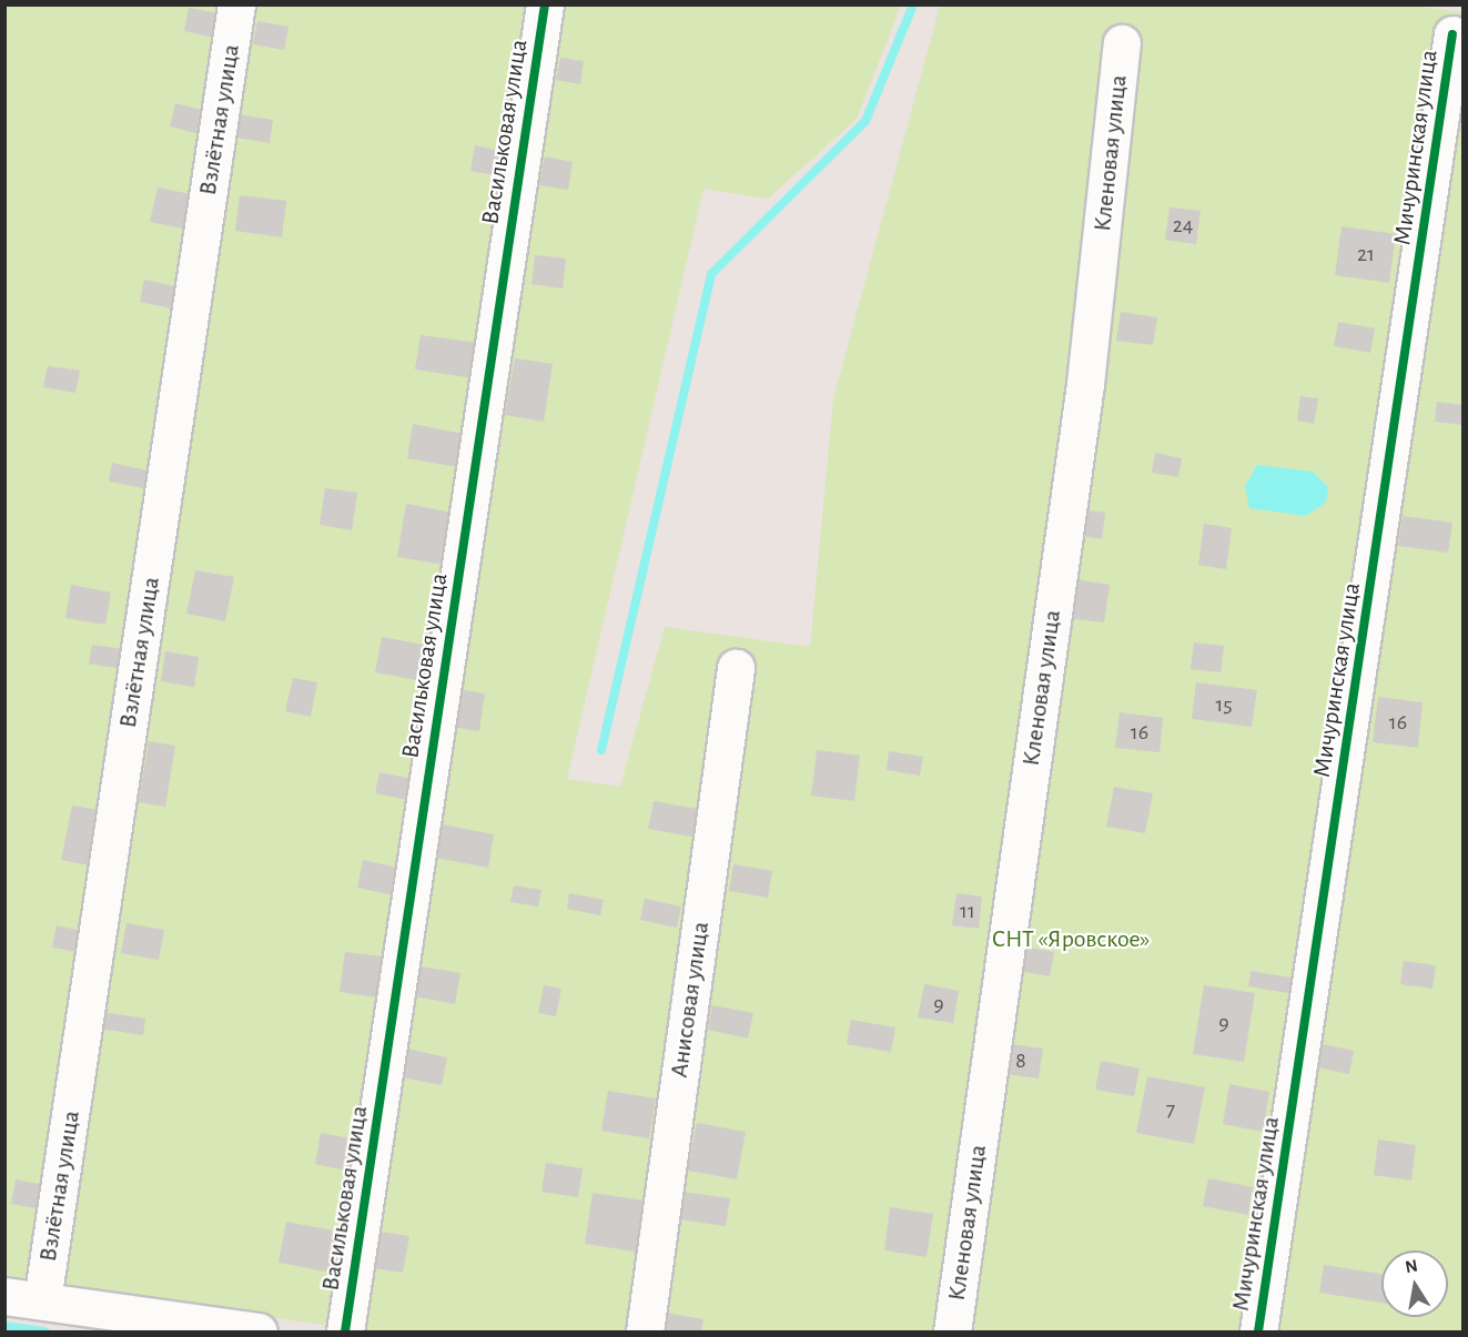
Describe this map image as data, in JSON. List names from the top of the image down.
{
  "streets": {
    "street": [
      "Взлётная улица",
      "Васильковая улица",
      "Мичуринская улица",
      "Кленовая улица",
      "Анисовая улица"
    ]
  },
  "parks": ["СНТ «Яровское»"],
  "house_numbers": [
    "24",
    "21",
    "15",
    "16",
    "16",
    "11",
    "9",
    "9",
    "8",
    "7"
  ],
  "north": "top"
}
